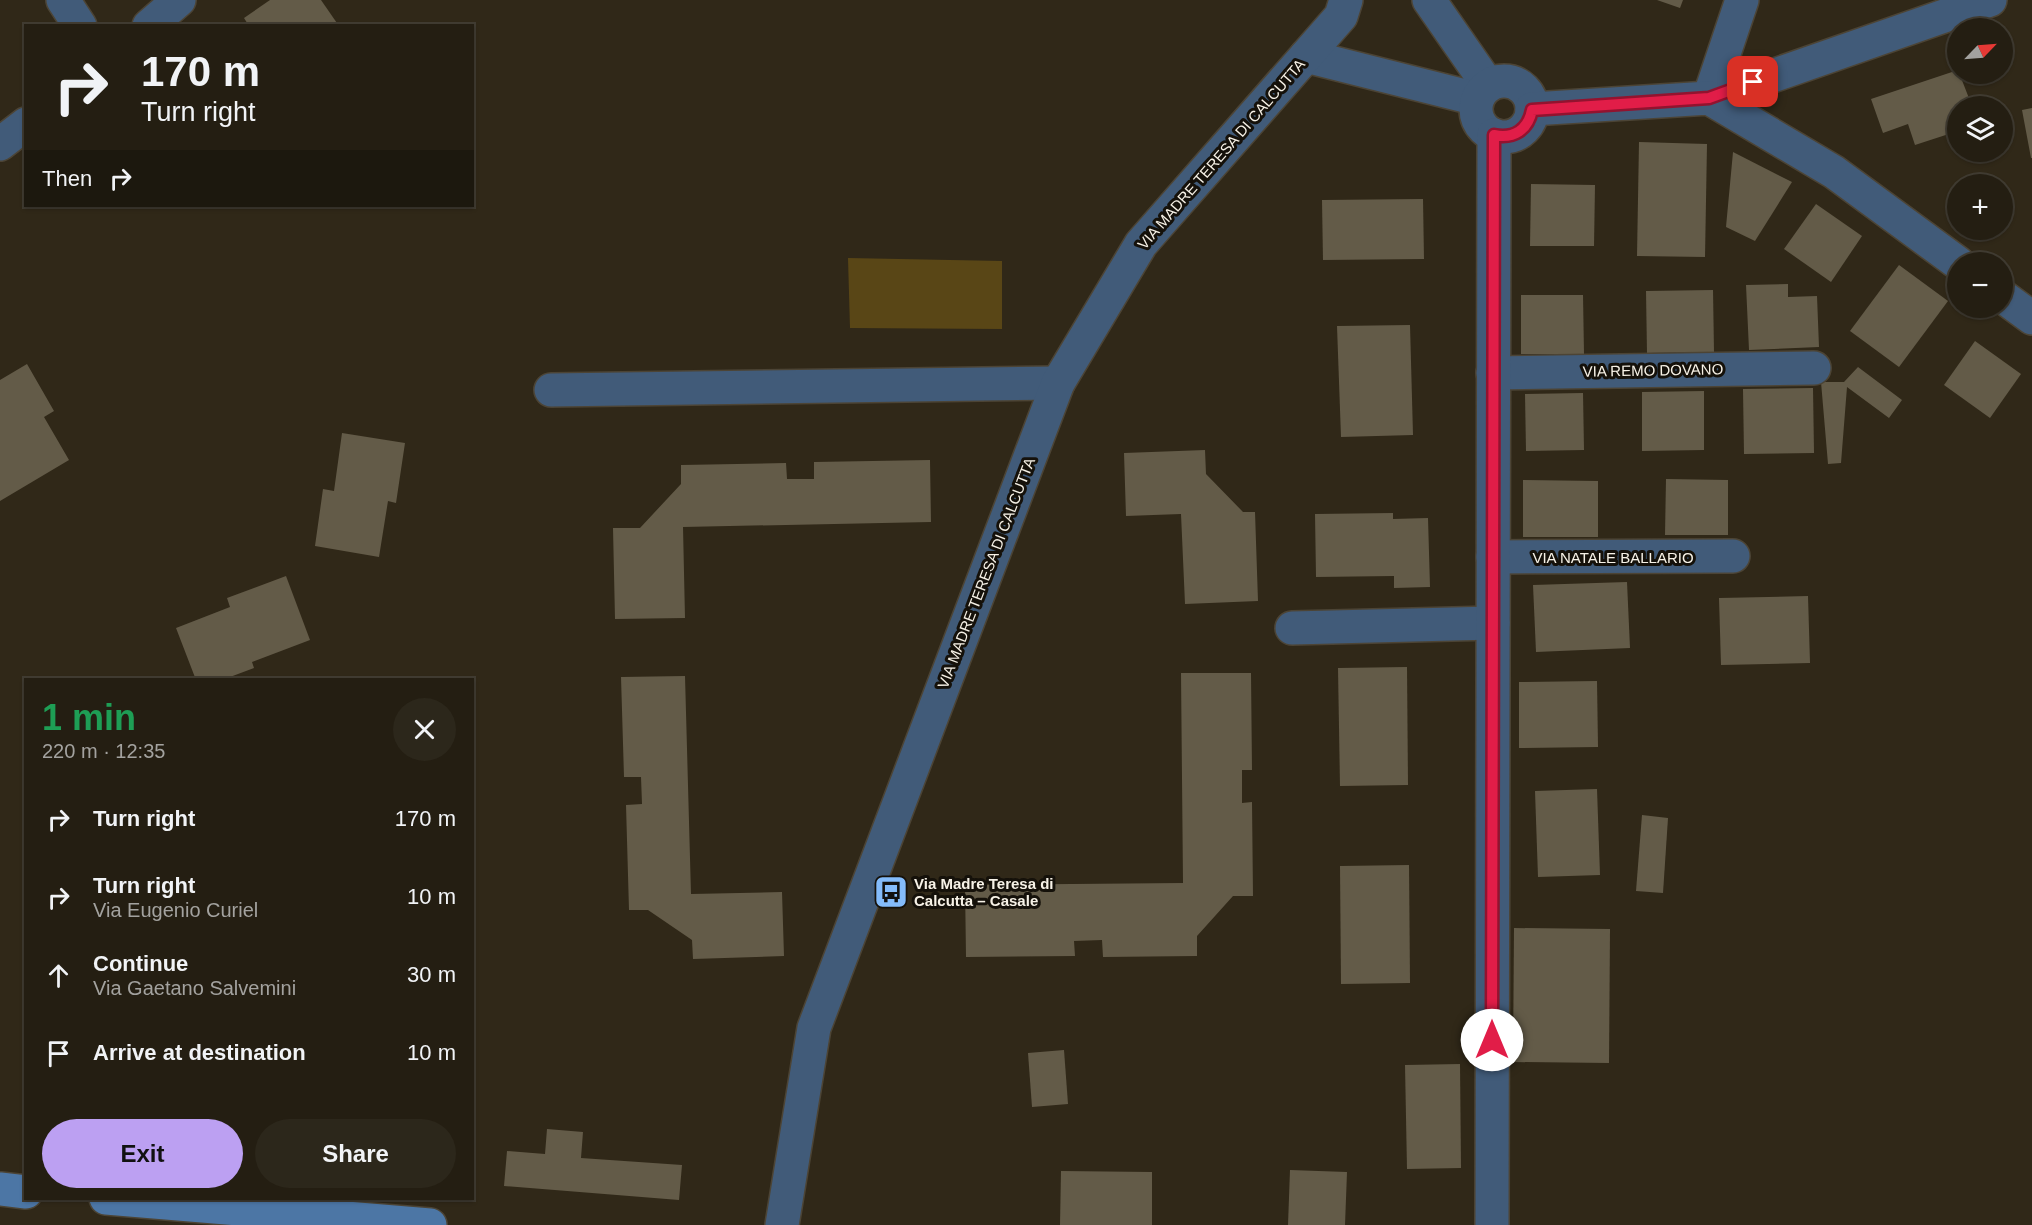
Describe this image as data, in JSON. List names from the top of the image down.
{
  "streets": {
    "street": ["VIA MADRE TERESA DI CALCUTTA", "VIA REMO DOVANO", "VIA NATALE BALLARIO"]
  },
  "places": {
    "bus stop": ["Via Madre Teresa di Calcutta – Casale"]
  },
  "north": "top right",
  "page": {
    "map_buttons": ["+", "−"],
    "turn": ["170 m", "Turn right"],
    "then": "Then",
    "heading": ["1 min", "220 m · 12:35"],
    "list": [
      {
        "name": "Turn right",
        "value": "170 m"
      },
      {
        "name": "Turn right",
        "note": "Via Eugenio Curiel",
        "value": "10 m"
      },
      {
        "name": "Continue",
        "note": "Via Gaetano Salvemini",
        "value": "30 m"
      },
      {
        "name": "Arrive at destination",
        "value": "10 m"
      }
    ],
    "buttons": ["Exit", "Share"]
  }
}
